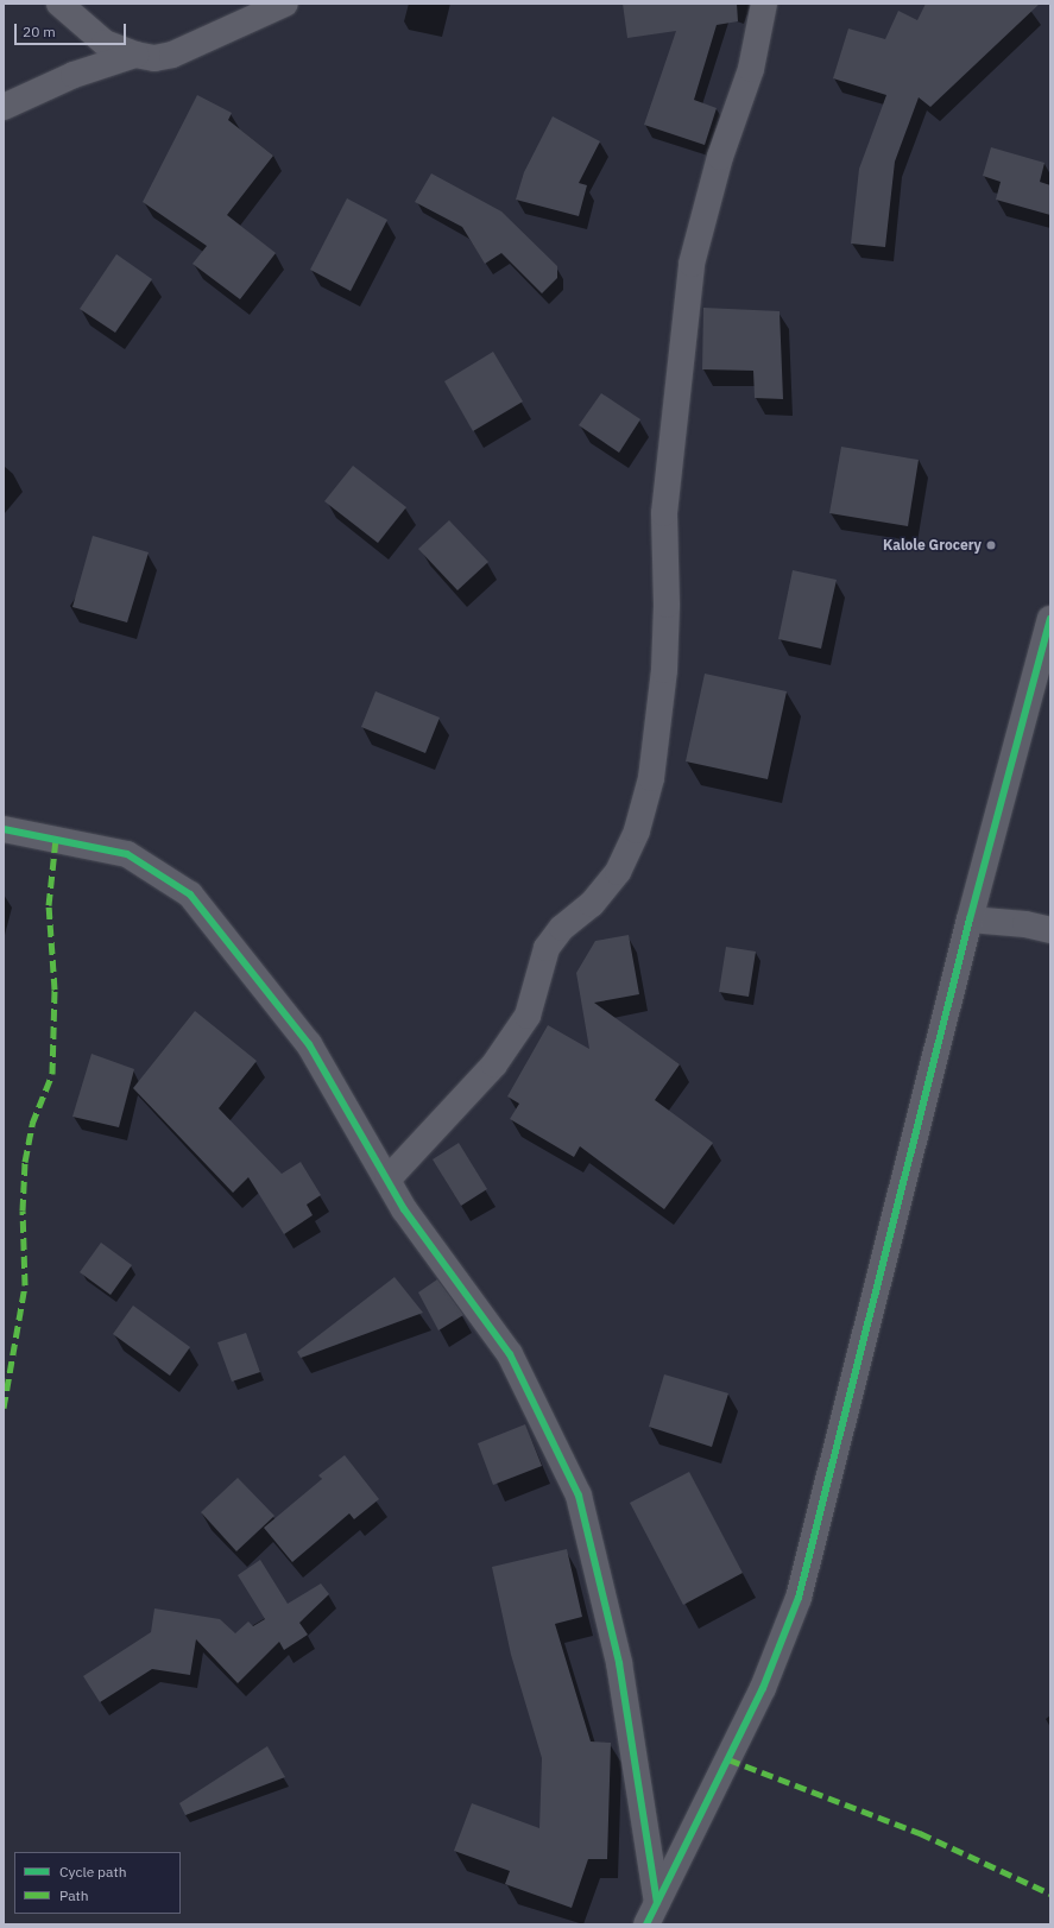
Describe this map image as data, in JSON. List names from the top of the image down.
{
  "places": ["Kalole Grocery"],
  "legend": ["Cycle path", "Path"],
  "scale_bar": "20 m"
}
